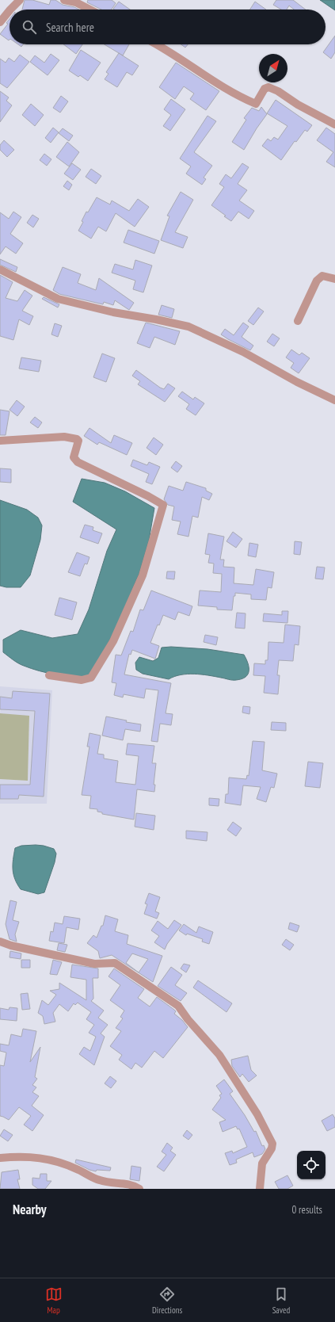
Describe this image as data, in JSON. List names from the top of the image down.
{
  "north": "top right",
  "page": {
    "search": "Search here",
    "heading": ["Nearby", "0 results"],
    "nav": ["Map", "Directions", "Saved"]
  }
}
